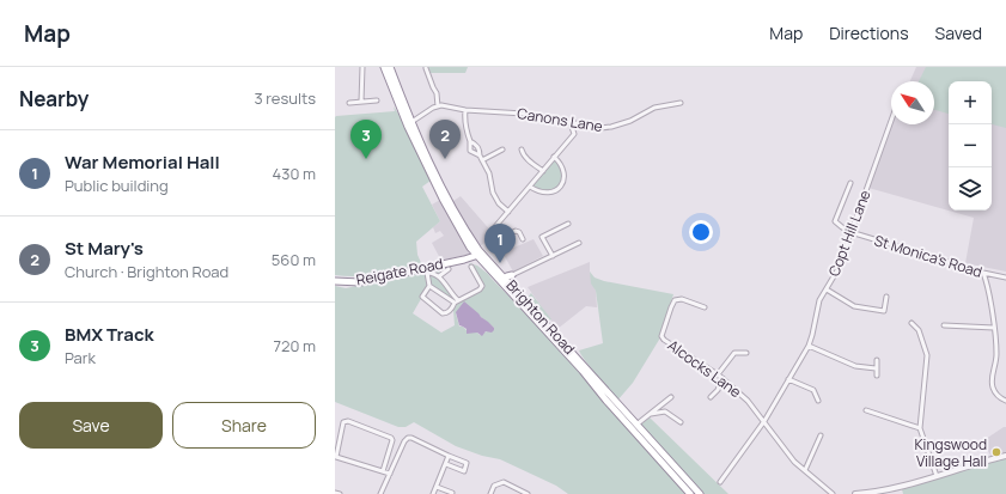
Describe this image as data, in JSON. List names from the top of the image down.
{
  "streets": {
    "highway": ["Reigate Road", "Brighton Road"],
    "street": [
      "Canons Lane",
      "Copt Hill Lane",
      "St Monica's Road",
      "Alcocks Lane"
    ]
  },
  "crossings": [
    ["Copt Hill Lane", "St Monica's Road"],
    ["Copt Hill Lane", "Alcocks Lane"],
    ["Reigate Road", "Brighton Road"]
  ],
  "places": ["Kingswood Village Hall"],
  "north": "top left",
  "page": {
    "header": "Map",
    "nav": ["Map", "Directions", "Saved"],
    "heading": ["Nearby", "3 results"],
    "map_buttons": ["+", "−"],
    "pins": ["2", "3", "1"],
    "list": [
      {
        "mark": "1",
        "name": "War Memorial Hall",
        "note": "Public building",
        "value": "430 m"
      },
      {
        "mark": "2",
        "name": "St Mary's",
        "note": "Church · Brighton Road",
        "value": "560 m"
      },
      {
        "mark": "3",
        "name": "BMX Track",
        "note": "Park",
        "value": "720 m"
      }
    ],
    "buttons": ["Save", "Share"]
  }
}
